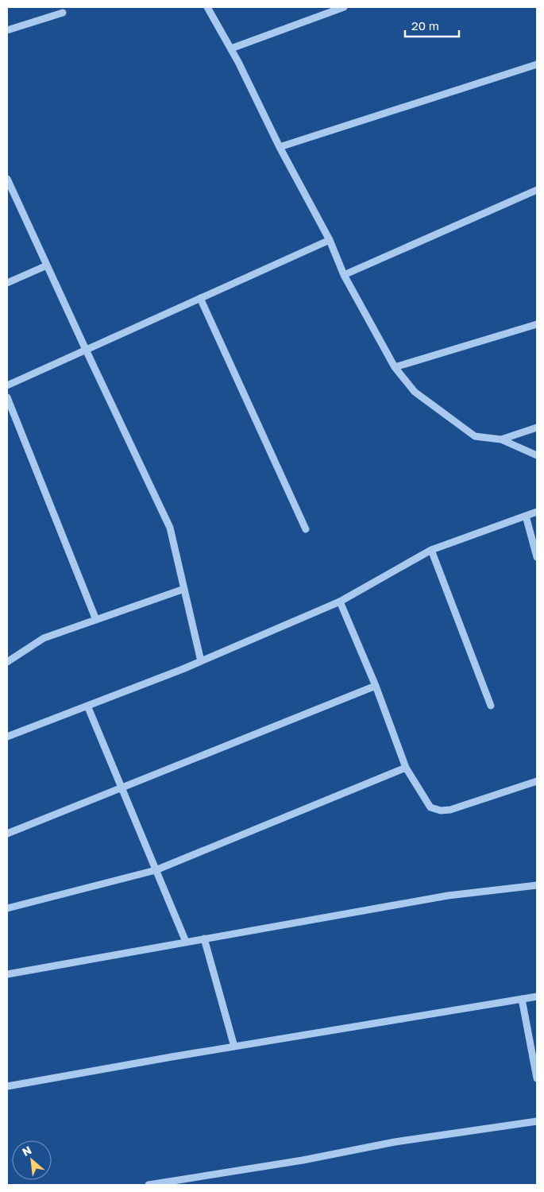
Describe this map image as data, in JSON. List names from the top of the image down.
{
  "scale_bar": "20 m",
  "north": "top left"
}
